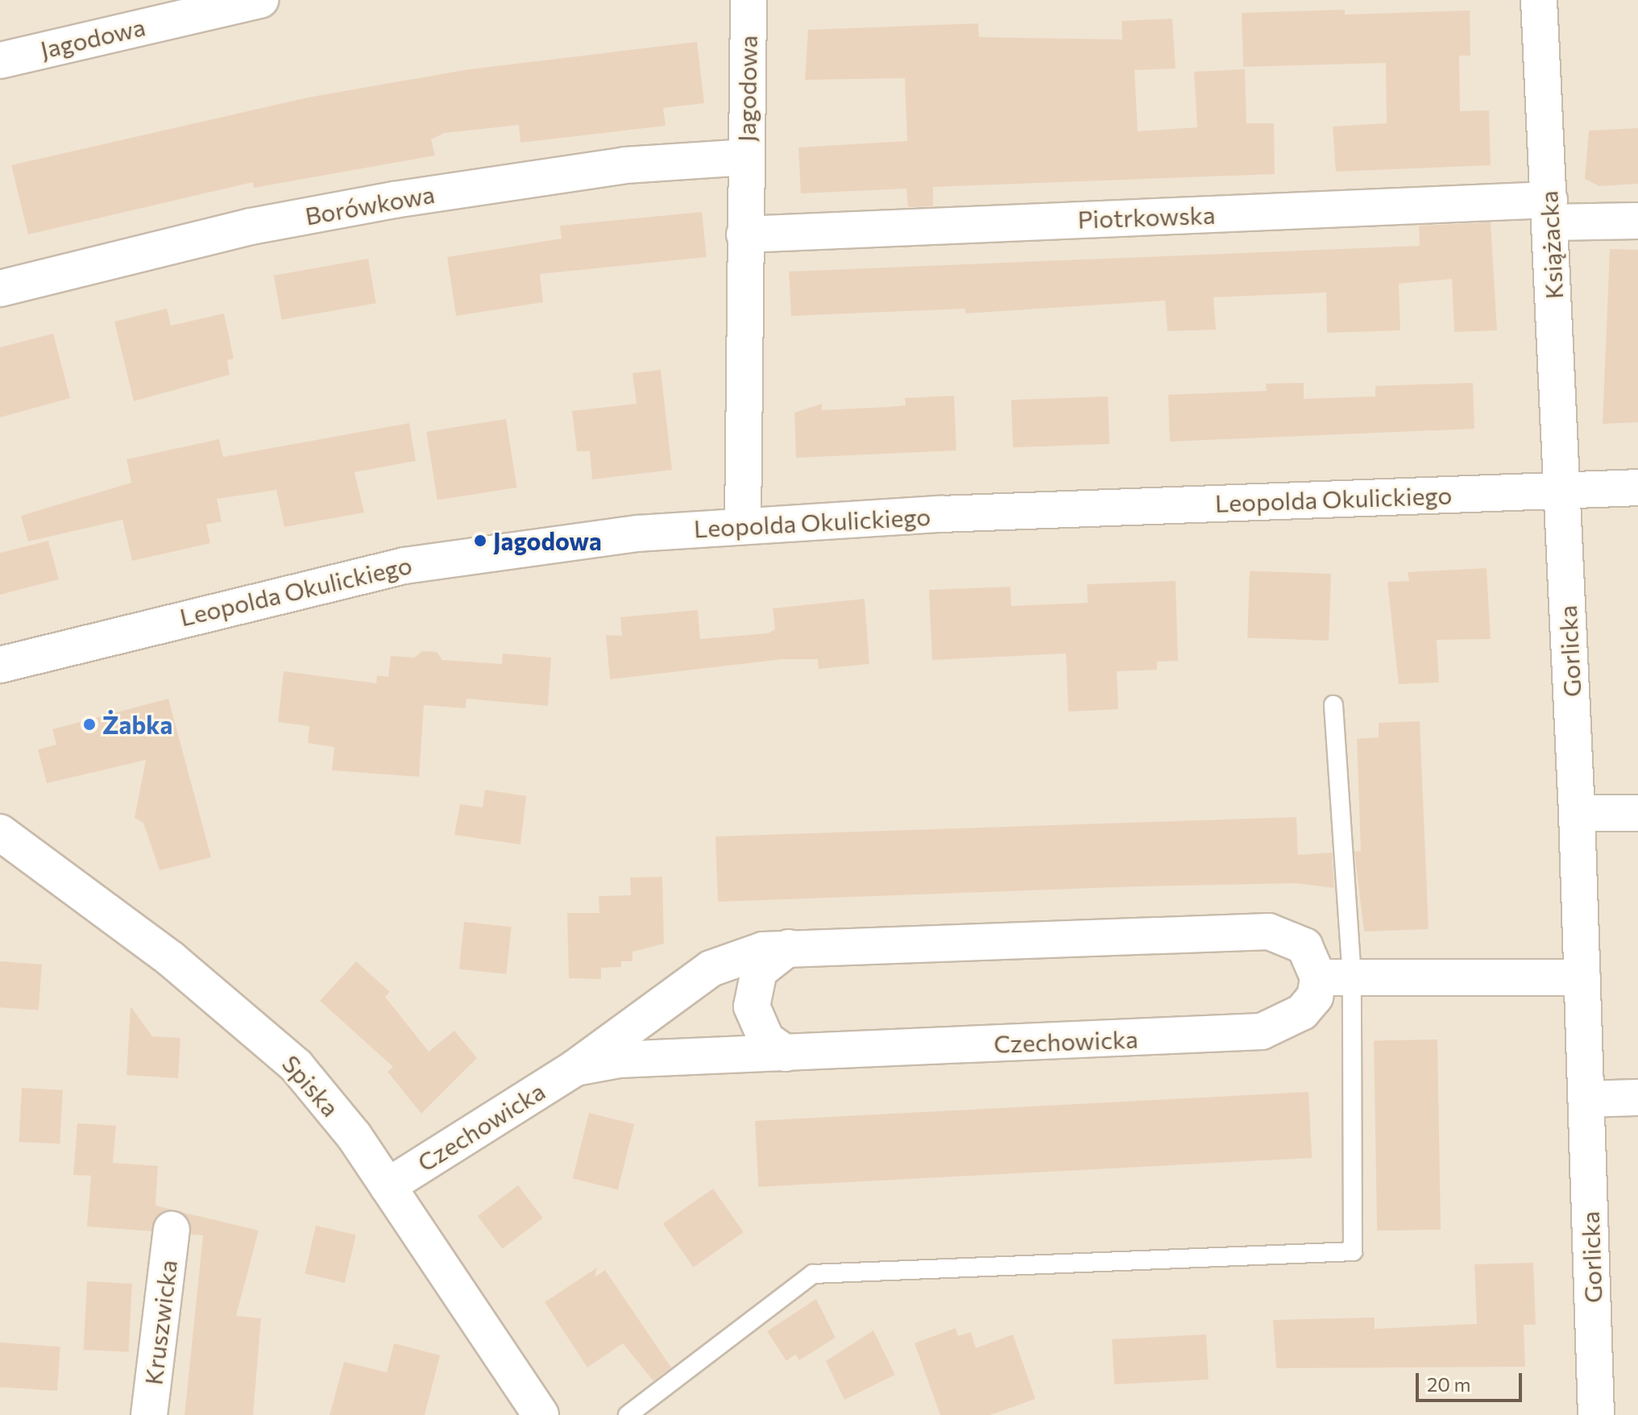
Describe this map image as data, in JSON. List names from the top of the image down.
{
  "streets": {
    "street": [
      "Jagodowa",
      "Borówkowa",
      "Piotrkowska",
      "Książacka",
      "Leopolda Okulickiego",
      "Gorlicka",
      "Czechowicka",
      "Spiska",
      "Kruszwicka"
    ]
  },
  "crossings": [
    ["Jagodowa", "Borówkowa"],
    ["Jagodowa", "Piotrkowska"],
    ["Jagodowa", "Leopolda Okulickiego"],
    ["Piotrkowska", "Książacka"],
    ["Książacka", "Leopolda Okulickiego"],
    ["Książacka", "Gorlicka"],
    ["Leopolda Okulickiego", "Gorlicka"],
    ["Czechowicka", "Spiska"]
  ],
  "places": ["Jagodowa", "Żabka"],
  "scale_bar": "20 m"
}
